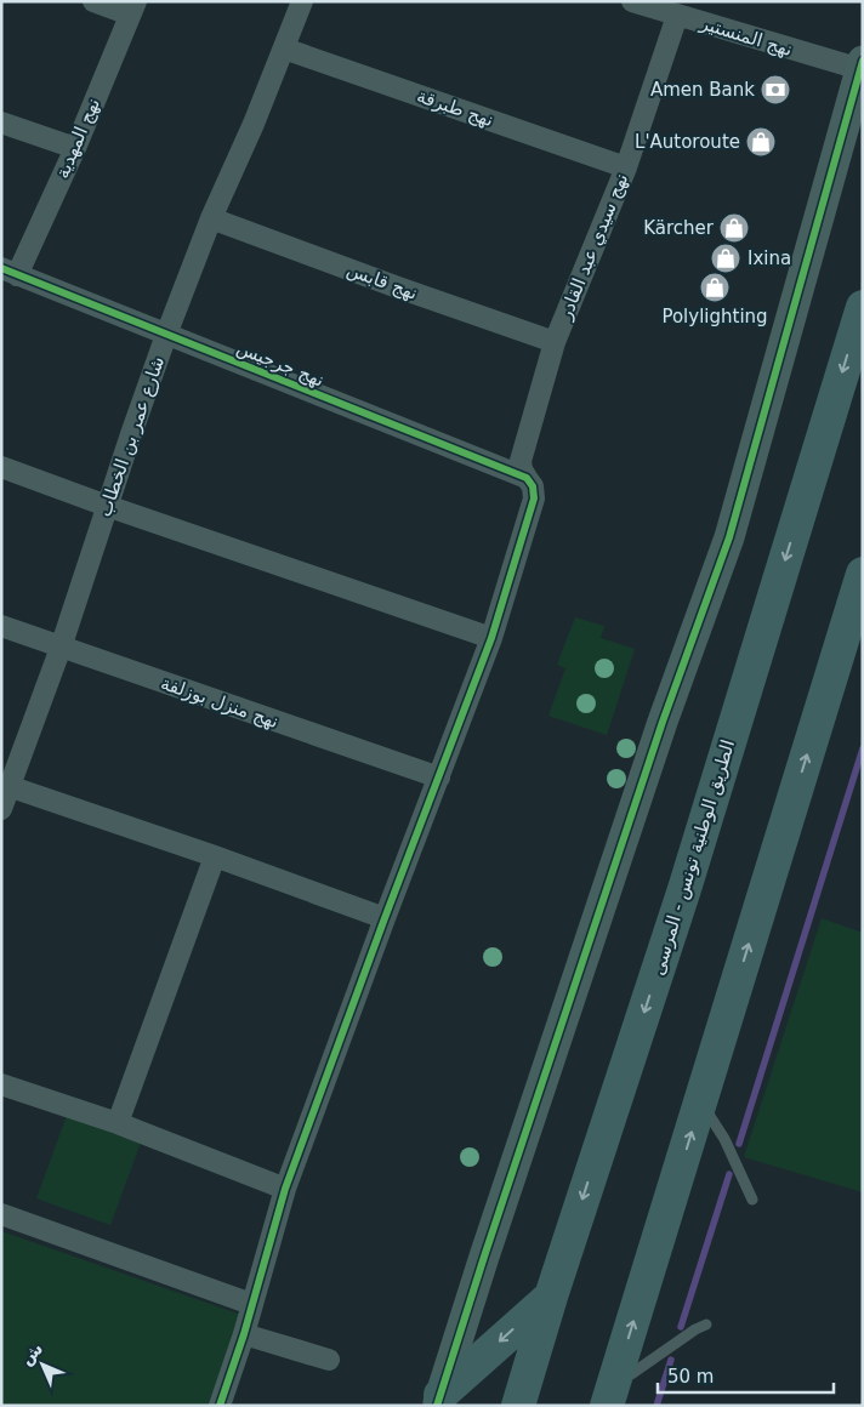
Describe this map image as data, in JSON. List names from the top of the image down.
{
  "streets": {
    "highway": ["الطريق الوطنية تونس - المرسى"],
    "street": [
      "نهج المنستير",
      "نهج طبرقة",
      "نهج المهدية",
      "نهج سيدي عبد القادر",
      "نهج قابس",
      "نهج جرجيس",
      "شارع عمر بن الخطاب",
      "نهج منزل بوزلفة"
    ]
  },
  "crossings": [
    ["نهج المنستير", "نهج سيدي عبد القادر"],
    ["نهج طبرقة", "نهج سيدي عبد القادر"],
    ["نهج طبرقة", "شارع عمر بن الخطاب"],
    ["نهج المهدية", "نهج جرجيس"],
    ["نهج سيدي عبد القادر", "نهج قابس"],
    ["نهج سيدي عبد القادر", "نهج جرجيس"],
    ["نهج قابس", "شارع عمر بن الخطاب"],
    ["نهج جرجيس", "شارع عمر بن الخطاب"],
    ["شارع عمر بن الخطاب", "نهج منزل بوزلفة"]
  ],
  "places": {
    "bank": ["Amen Bank"],
    "shop": [
      "L'Autoroute",
      "Kärcher",
      "Ixina",
      "Polylighting"
    ]
  },
  "scale_bar": "50 m",
  "north": "top left"
}
